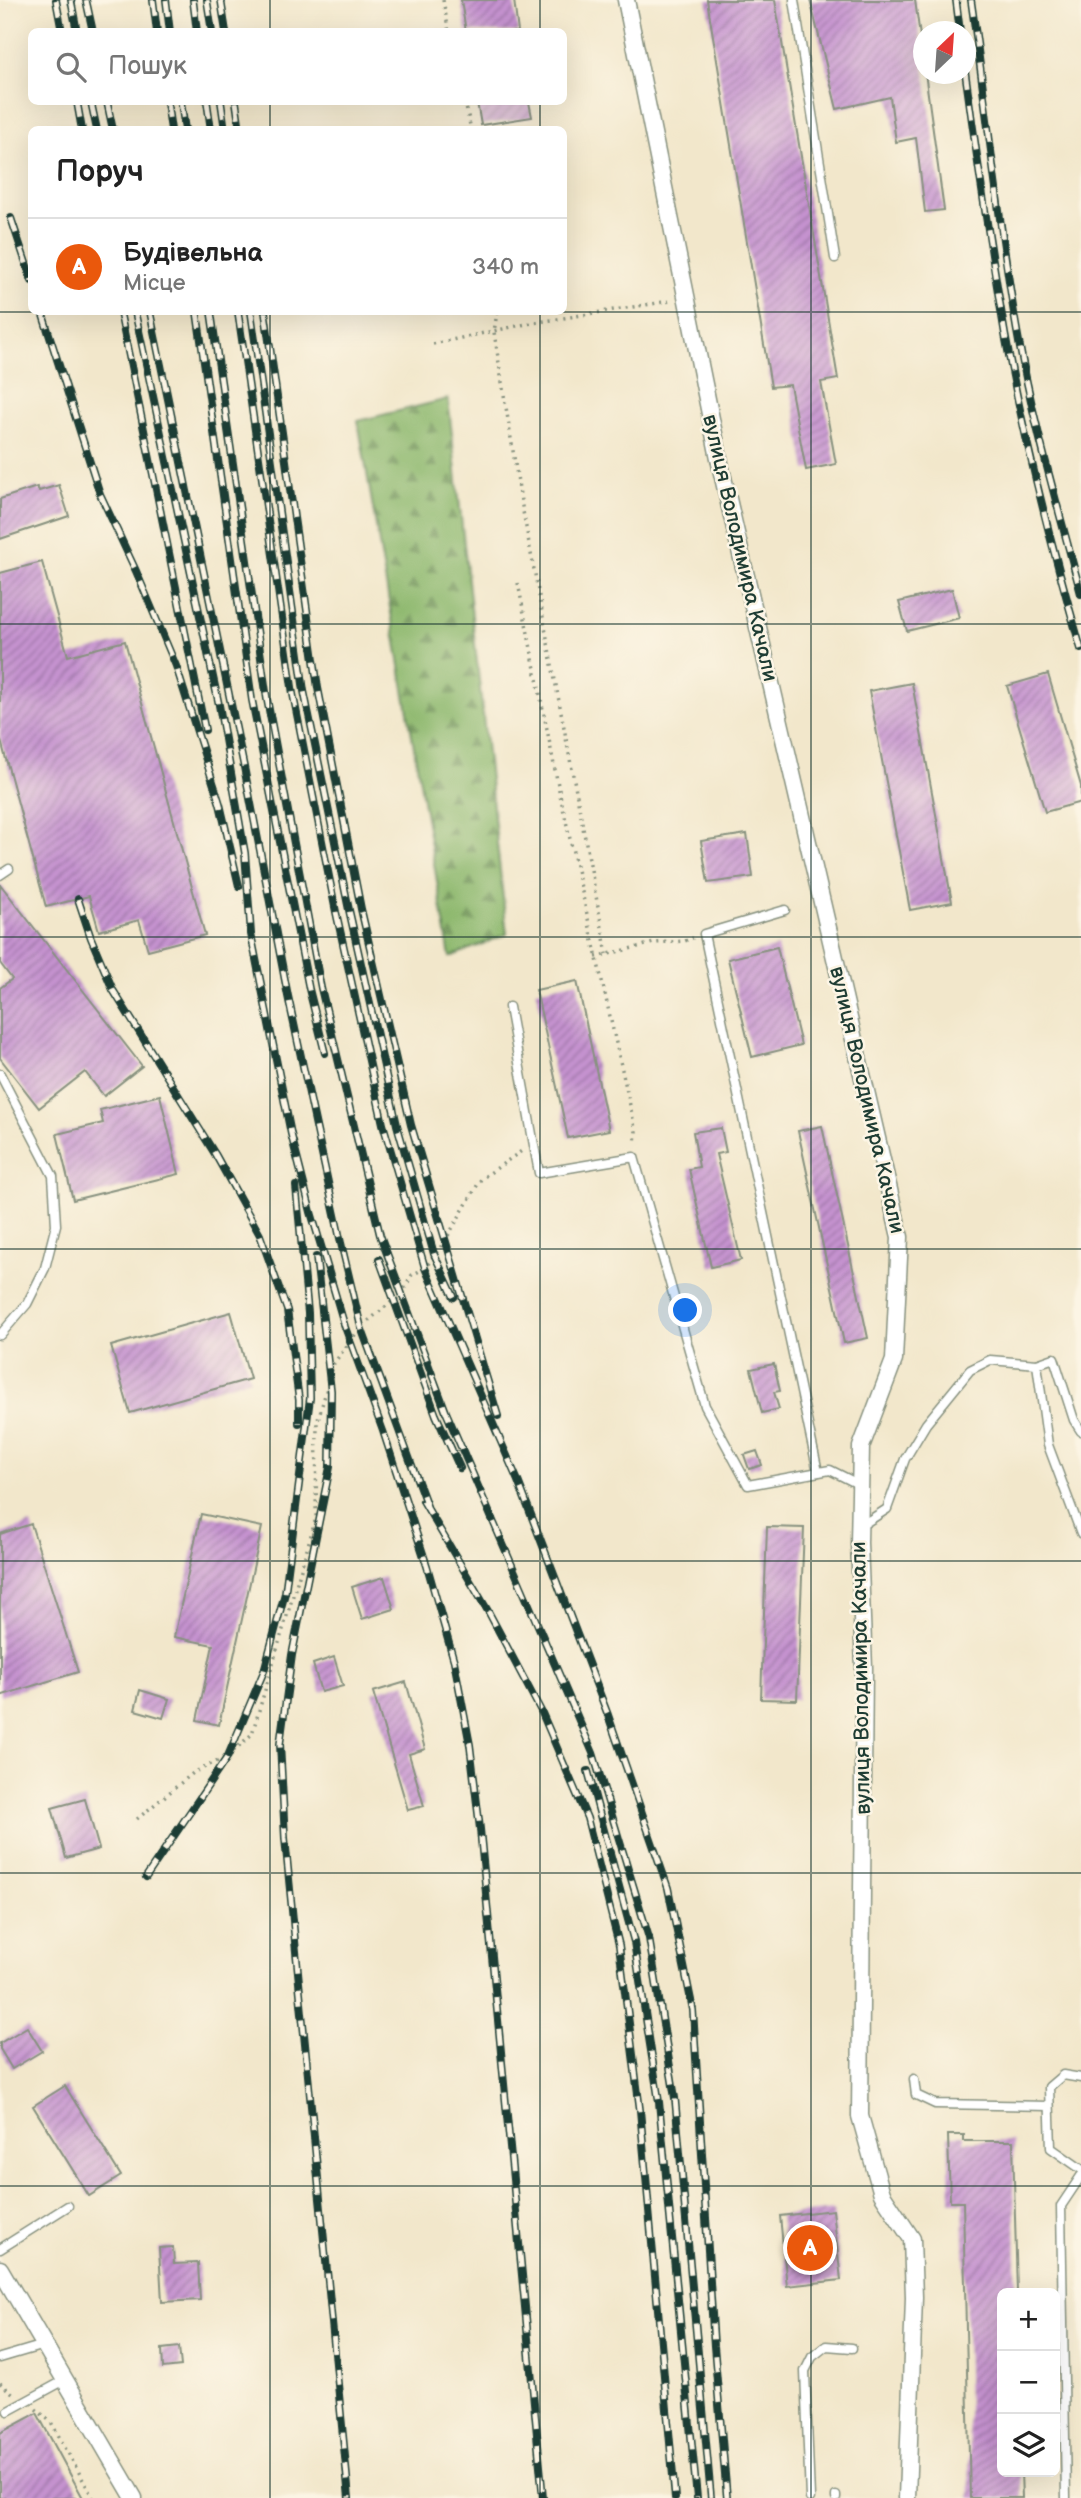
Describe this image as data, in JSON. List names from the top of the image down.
{
  "streets": {
    "street": ["вулиця Володимира Качали"]
  },
  "north": "top right",
  "page": {
    "search": "Пошук",
    "heading": "Поруч",
    "list": [
      {
        "mark": "A",
        "name": "Будівельна",
        "note": "Місце",
        "value": "340 m"
      }
    ],
    "pins": "A",
    "map_buttons": ["+", "−"]
  }
}
